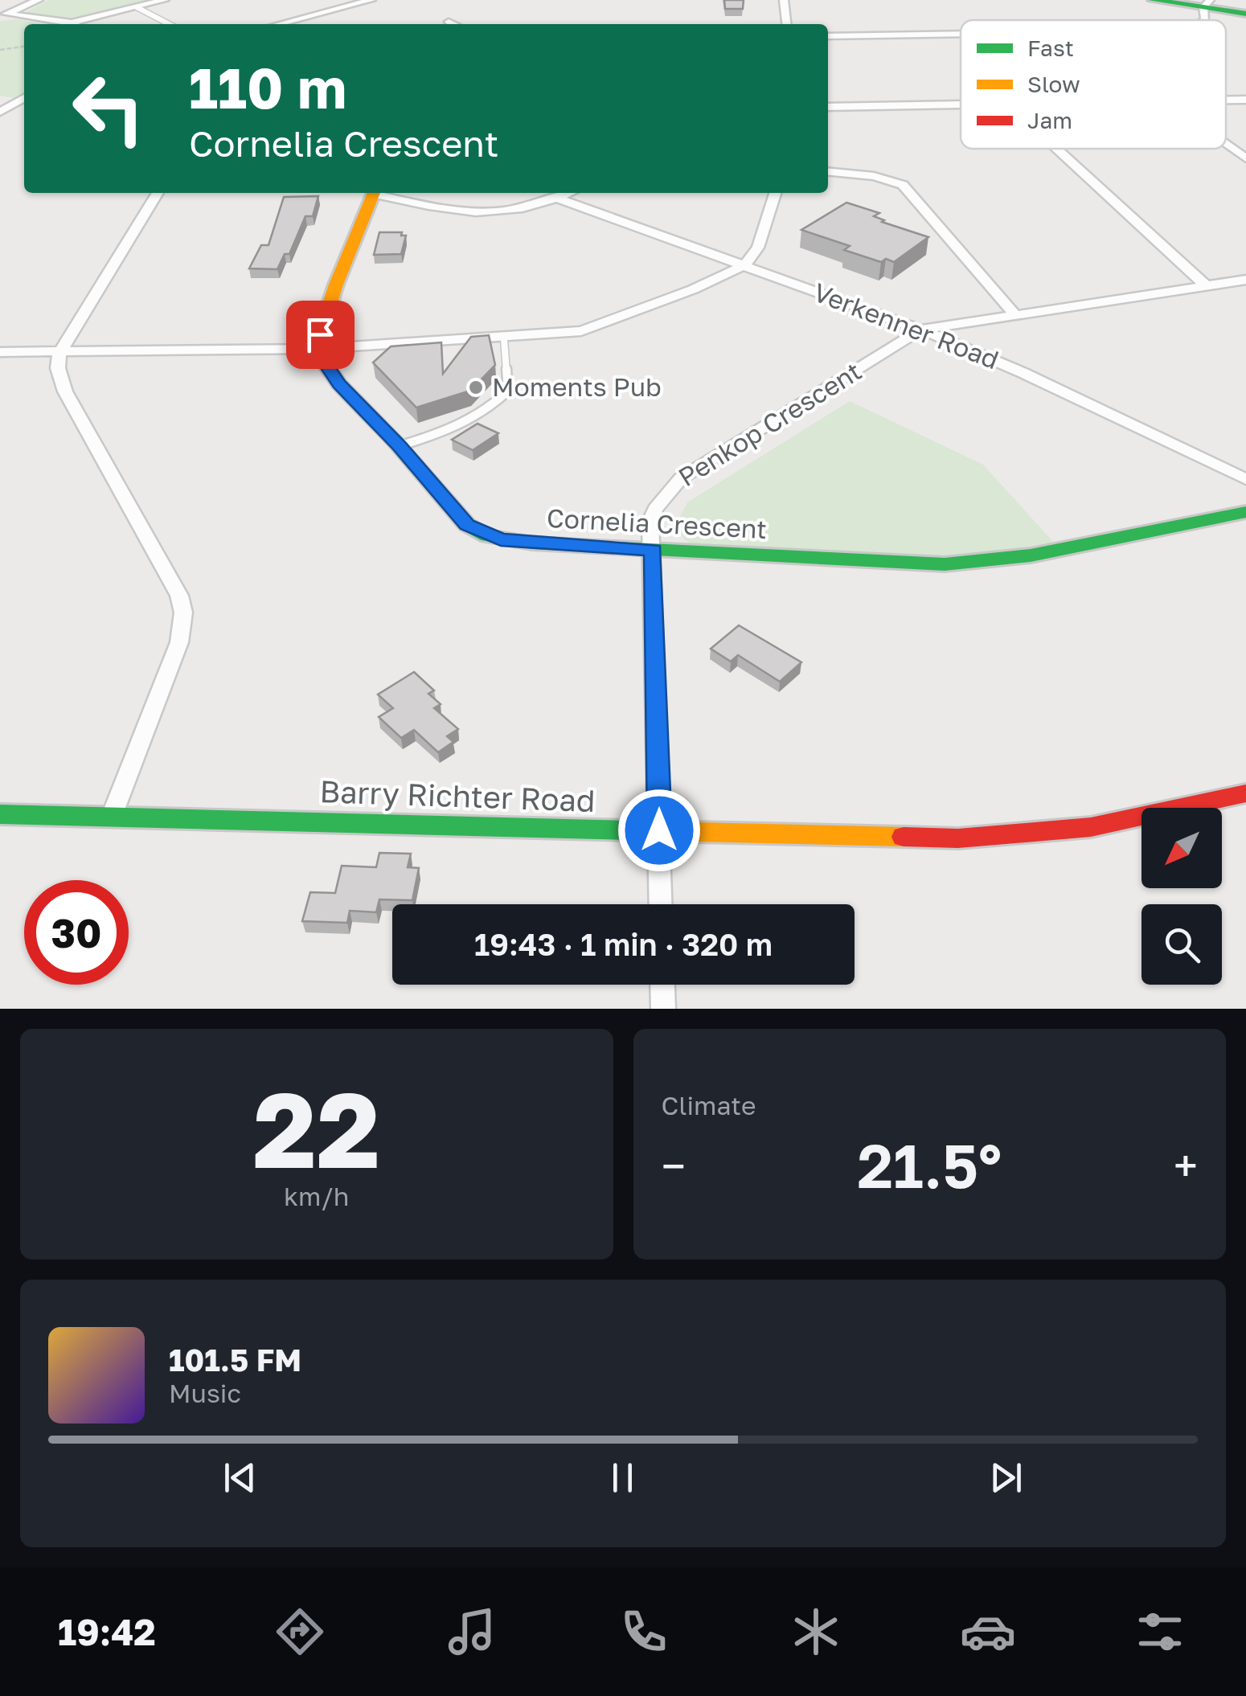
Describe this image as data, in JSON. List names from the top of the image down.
{
  "streets": {
    "street": [
      "Verkenner Road",
      "Penkop Crescent",
      "Cornelia Crescent",
      "Barry Richter Road"
    ]
  },
  "crossings": [
    ["Verkenner Road", "Penkop Crescent"],
    ["Penkop Crescent", "Cornelia Crescent"],
    ["Penkop Crescent", "Barry Richter Road"]
  ],
  "places": ["Moments Pub"],
  "legend": ["Fast", "Slow", "Jam"],
  "north": "bottom left",
  "page": {
    "turn": ["110 m", "Cornelia Crescent"],
    "limit": "30",
    "trip": "19:43 · 1 min · 320 m",
    "tile": [
      ["22", "km/h"],
      "Climate"
    ],
    "heat": ["−", "21.5°", "+"],
    "song": ["101.5 FM", "Music"],
    "tabs": "19:42"
  }
}
